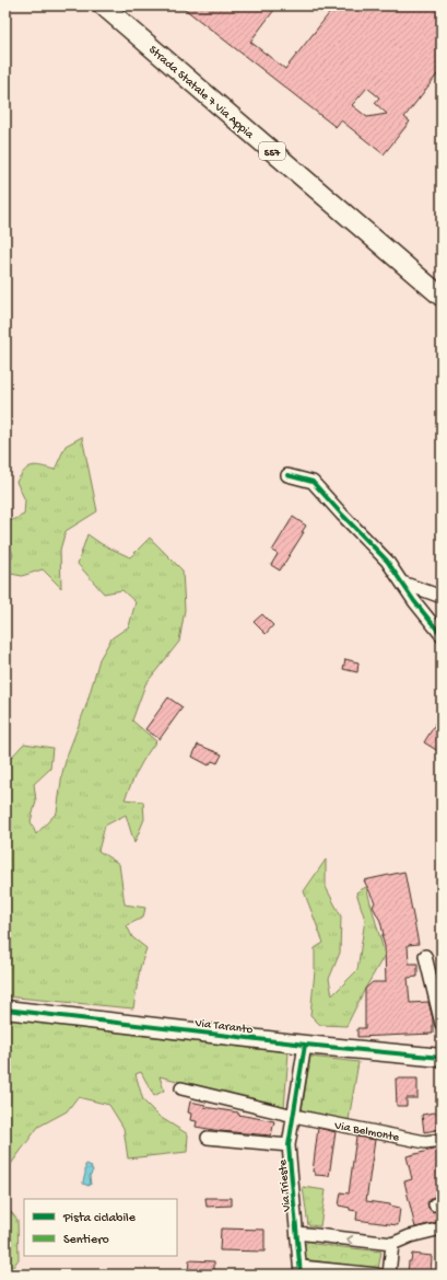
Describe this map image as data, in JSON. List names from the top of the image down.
{
  "streets": {
    "main road": ["Strada Statale 7 Via Appia", "SS7"],
    "street": ["Via Taranto", "Via Belmonte", "Via Trieste"]
  },
  "crossings": [
    ["Via Taranto", "Via Trieste"],
    ["Via Belmonte", "Via Trieste"]
  ],
  "legend": ["Pista ciclabile", "Sentiero"]
}
